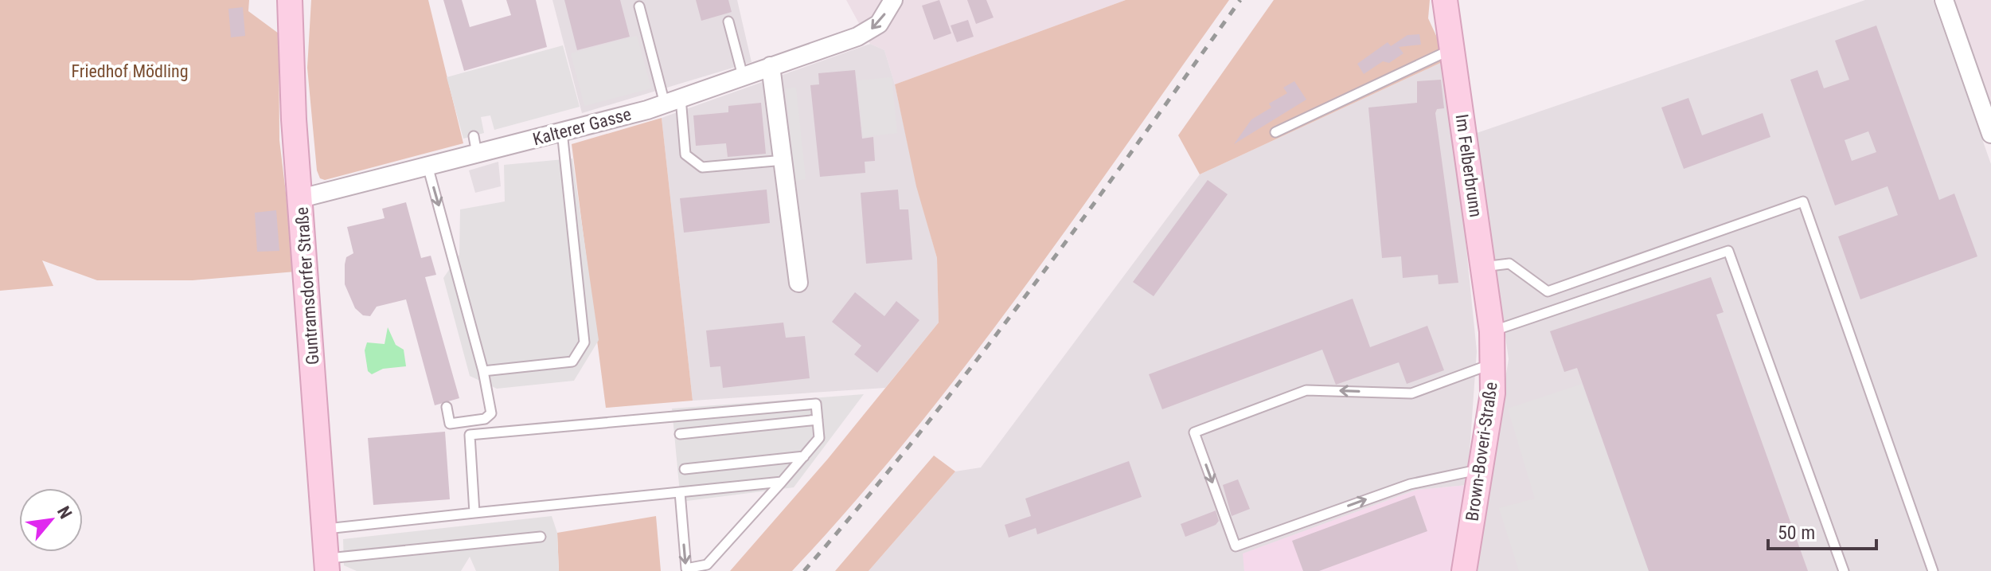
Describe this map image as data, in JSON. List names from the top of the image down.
{
  "streets": {
    "street": [
      "Kalterer Gasse",
      "Im Felberbrunn",
      "Guntramsdorfer Straße",
      "Brown-Boveri-Straße"
    ]
  },
  "crossings": [
    ["Kalterer Gasse", "Guntramsdorfer Straße"],
    ["Im Felberbrunn", "Brown-Boveri-Straße"]
  ],
  "parks": ["Friedhof Mödling"],
  "scale_bar": "50 m",
  "north": "top right"
}
